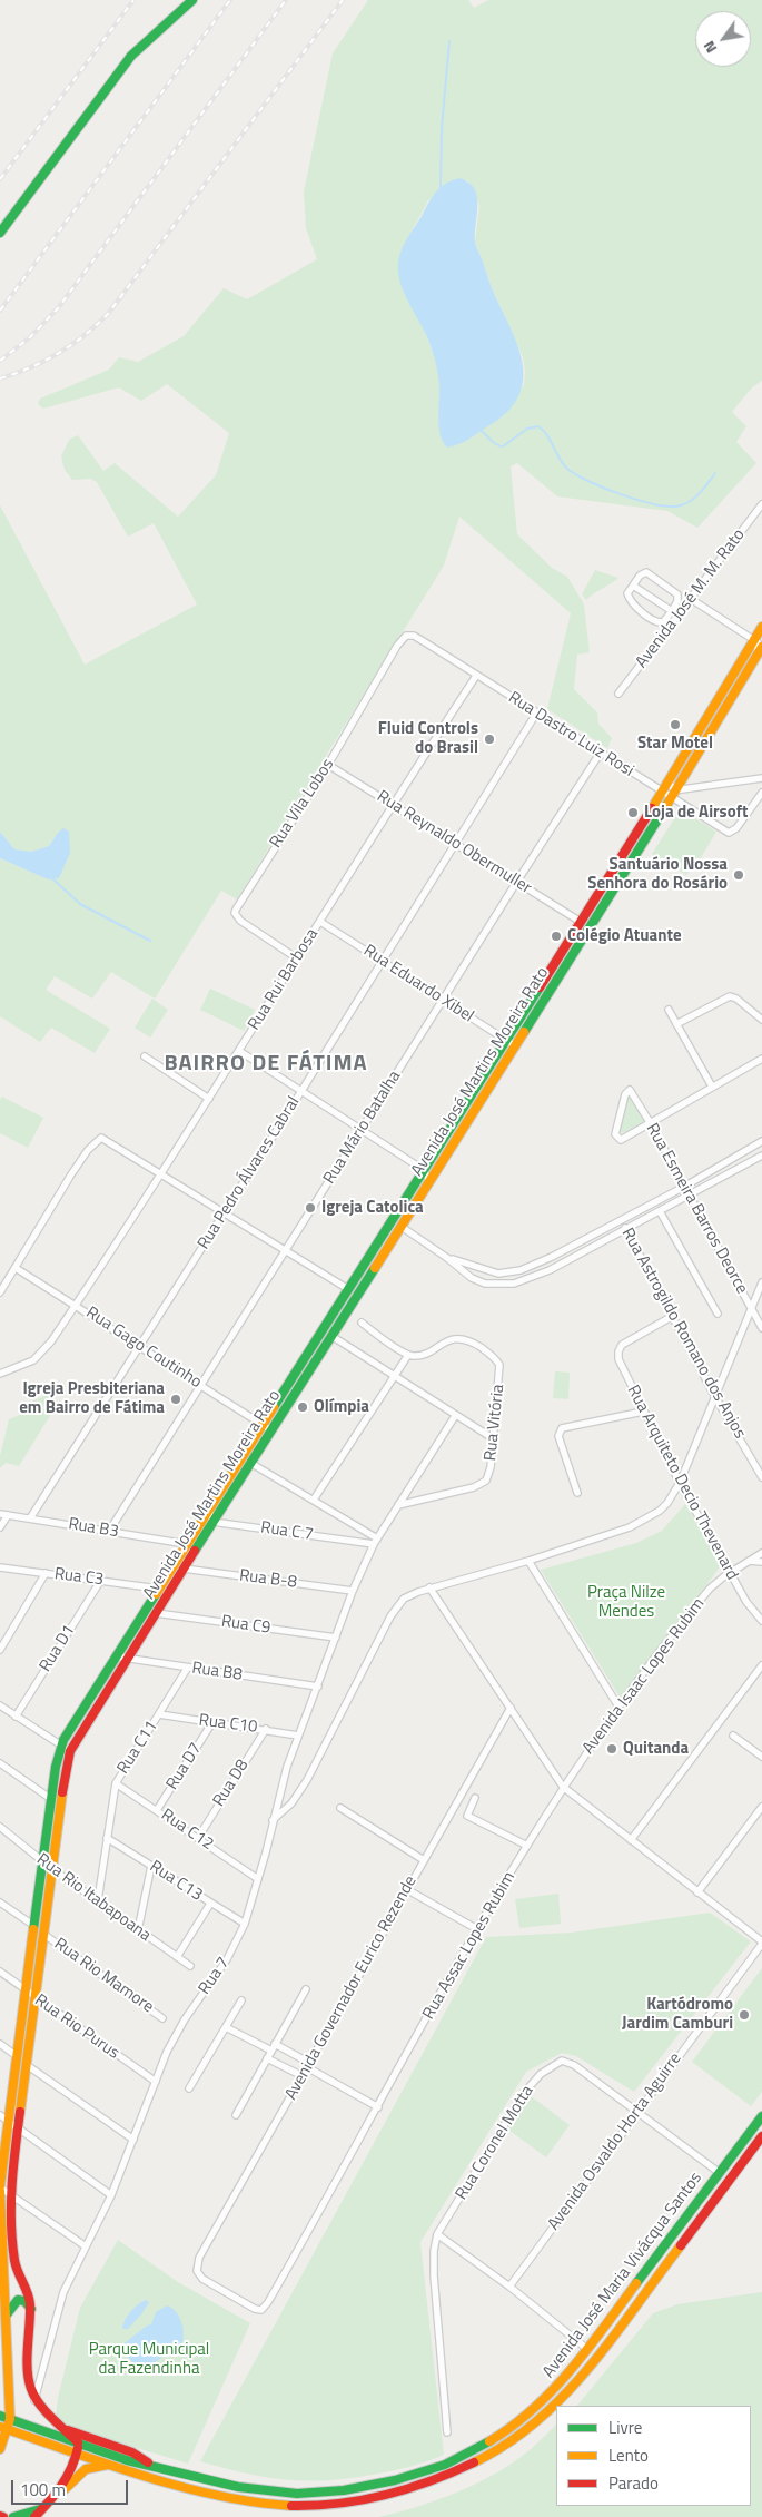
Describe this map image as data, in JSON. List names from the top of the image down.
{
  "streets": {
    "street": [
      "Avenida José M. M. Rato",
      "Rua Dastro Luiz Rosi",
      "Rua Vila Lobos",
      "Rua Reynaldo Obermuller",
      "Rua Rui Barbosa",
      "Rua Eduardo Xibel",
      "Avenida José Martins Moreira Rato",
      "Rua Mário Batalha",
      "Rua Pedro Álvares Cabral",
      "Rua Esmeira Barros Deorce",
      "Rua Astrogildo Romano dos Anjos",
      "Rua Gago Coutinho",
      "Rua Vitória",
      "Rua Arquiteto Decio Thevenard",
      "Rua B3",
      "Rua C 7",
      "Rua C3",
      "Rua B-8",
      "Rua C9",
      "Rua D1",
      "Rua B8",
      "Avenida Isaac Lopes Rubim",
      "Rua C10",
      "Rua C11",
      "Rua D7",
      "Rua D8",
      "Rua C12",
      "Rua C13",
      "Rua Rio Itabapoana",
      "Rua Assac Lopes Rubim",
      "Rua Rio Mamore",
      "Rua 7",
      "Avenida Governador Eurico Rezende",
      "Rua Rio Purus",
      "Avenida Osvaldo Horta Aguirre",
      "Rua Coronel Motta",
      "Avenida José Maria Vivácqua Santos"
    ]
  },
  "crossings": [
    ["Rua Dastro Luiz Rosi", "Rua Vila Lobos"],
    ["Rua Dastro Luiz Rosi", "Rua Rui Barbosa"],
    ["Rua Dastro Luiz Rosi", "Avenida José Martins Moreira Rato"],
    ["Rua Dastro Luiz Rosi", "Rua Mário Batalha"],
    ["Rua Dastro Luiz Rosi", "Rua Pedro Álvares Cabral"],
    ["Rua Vila Lobos", "Rua Reynaldo Obermuller"],
    ["Rua Vila Lobos", "Rua Rui Barbosa"],
    ["Rua Reynaldo Obermuller", "Rua Rui Barbosa"],
    ["Rua Reynaldo Obermuller", "Avenida José Martins Moreira Rato"],
    ["Rua Reynaldo Obermuller", "Rua Mário Batalha"],
    ["Rua Reynaldo Obermuller", "Rua Pedro Álvares Cabral"],
    ["Rua Rui Barbosa", "Rua Eduardo Xibel"],
    ["Rua Rui Barbosa", "Rua Gago Coutinho"],
    ["Rua Eduardo Xibel", "Avenida José Martins Moreira Rato"],
    ["Rua Eduardo Xibel", "Rua Mário Batalha"],
    ["Rua Eduardo Xibel", "Rua Pedro Álvares Cabral"],
    ["Avenida José Martins Moreira Rato", "Rua Gago Coutinho"],
    ["Avenida José Martins Moreira Rato", "Rua B3"],
    ["Avenida José Martins Moreira Rato", "Rua C 7"],
    ["Avenida José Martins Moreira Rato", "Rua C3"],
    ["Avenida José Martins Moreira Rato", "Rua B-8"],
    ["Avenida José Martins Moreira Rato", "Rua C9"],
    ["Avenida José Martins Moreira Rato", "Rua B8"],
    ["Avenida José Martins Moreira Rato", "Rua Rio Itabapoana"],
    ["Avenida José Martins Moreira Rato", "Rua Rio Mamore"],
    ["Avenida José Martins Moreira Rato", "Rua 7"],
    ["Avenida José Martins Moreira Rato", "Rua Rio Purus"],
    ["Avenida José Martins Moreira Rato", "Avenida José Maria Vivácqua Santos"],
    ["Rua Mário Batalha", "Rua Gago Coutinho"],
    ["Rua Mário Batalha", "Rua B3"],
    ["Rua Pedro Álvares Cabral", "Rua Gago Coutinho"],
    ["Rua Pedro Álvares Cabral", "Rua B3"],
    ["Rua Astrogildo Romano dos Anjos", "Rua Arquiteto Decio Thevenard"],
    ["Rua Vitória", "Rua 7"],
    ["Rua Arquiteto Decio Thevenard", "Avenida Isaac Lopes Rubim"],
    ["Rua C 7", "Rua 7"],
    ["Rua C3", "Rua D1"],
    ["Rua B-8", "Rua 7"],
    ["Rua C9", "Rua 7"],
    ["Rua B8", "Rua C11"],
    ["Rua B8", "Rua 7"],
    ["Avenida Isaac Lopes Rubim", "Rua Assac Lopes Rubim"],
    ["Rua C10", "Rua C11"],
    ["Rua C10", "Rua D7"],
    ["Rua C10", "Rua D8"],
    ["Rua C10", "Rua 7"],
    ["Rua C11", "Rua C12"],
    ["Rua C11", "Rua C13"],
    ["Rua C11", "Rua Rio Itabapoana"],
    ["Rua D7", "Rua C12"],
    ["Rua D8", "Rua C12"],
    ["Rua C12", "Rua 7"],
    ["Rua C13", "Rua 7"],
    ["Rua Assac Lopes Rubim", "Avenida Governador Eurico Rezende"],
    ["Rua 7", "Rua Rio Purus"],
    ["Avenida Osvaldo Horta Aguirre", "Rua Coronel Motta"]
  ],
  "districts": ["BAIRRO DE FÁTIMA"],
  "parks": ["Praça Nilze Mendes", "Parque Municipal da Fazendinha"],
  "places": [
    "Star Motel",
    "Fluid Controls do Brasil",
    "Loja de Airsoft",
    "Santuário Nossa Senhora do Rosário",
    "Colégio Atuante",
    "Igreja Catolica",
    "Igreja Presbiteriana em Bairro de Fátima",
    "Olímpia",
    "Quitanda",
    "Kartódromo Jardim Camburi"
  ],
  "legend": ["Livre", "Lento", "Parado"],
  "scale_bar": "100 m",
  "north": "bottom left"
}
